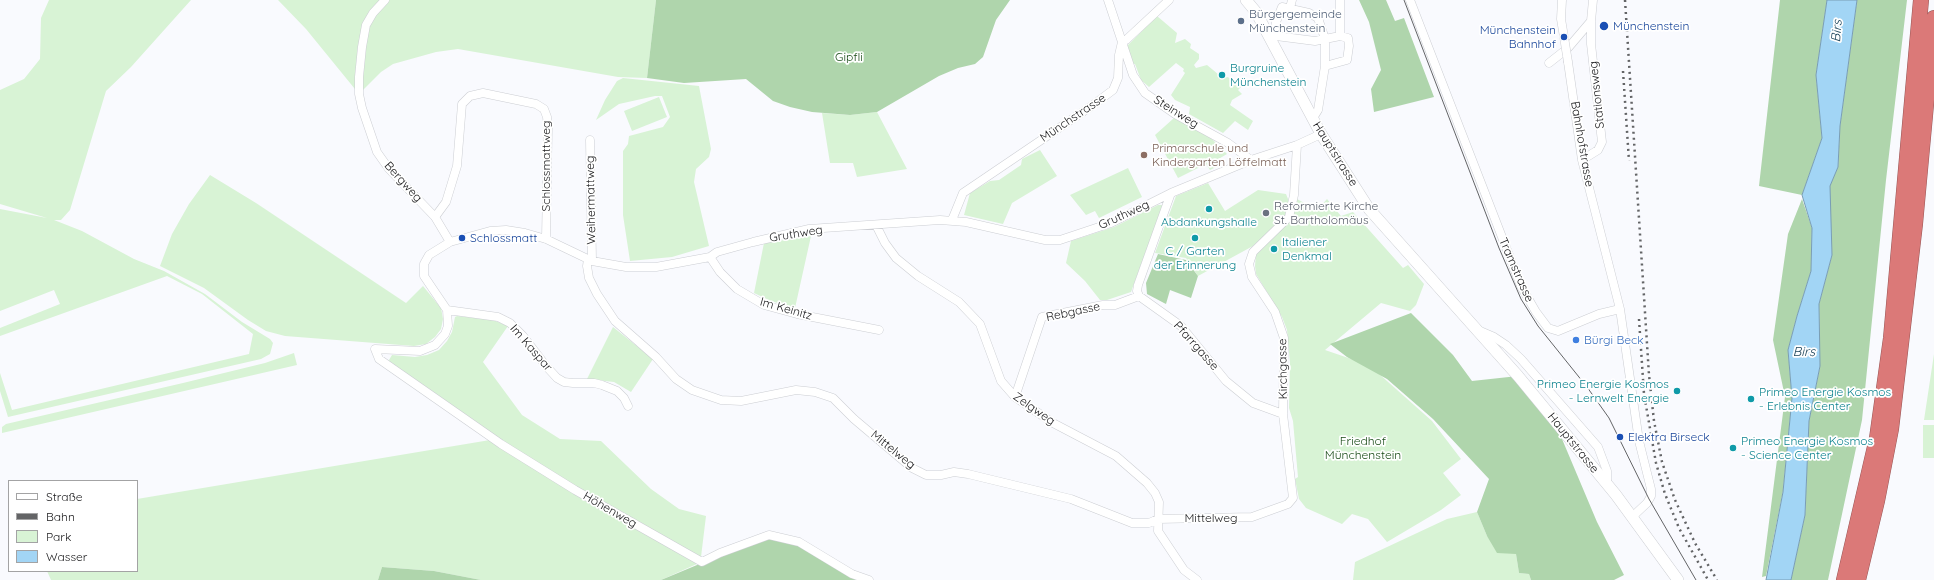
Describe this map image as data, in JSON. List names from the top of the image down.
{
  "streets": {
    "main road": ["Hauptstrasse"],
    "street": [
      "Stationsweg",
      "Steinweg",
      "Münchstrasse",
      "Bahnhofstrasse",
      "Schlossmattweg",
      "Bergweg",
      "Weihermattweg",
      "Gruthweg",
      "Tramstrasse",
      "Im Keinitz",
      "Rebgasse",
      "Pfarrgasse",
      "Im Kaspar",
      "Kirchgasse",
      "Zelgweg",
      "Mittelweg",
      "Höhenweg"
    ]
  },
  "crossings": [
    ["Stationsweg", "Bahnhofstrasse"],
    ["Steinweg", "Münchstrasse"],
    ["Steinweg", "Gruthweg"],
    ["Münchstrasse", "Gruthweg"],
    ["Bahnhofstrasse", "Tramstrasse"],
    ["Hauptstrasse", "Gruthweg"],
    ["Schlossmattweg", "Bergweg"],
    ["Schlossmattweg", "Gruthweg"],
    ["Bergweg", "Gruthweg"],
    ["Weihermattweg", "Gruthweg"],
    ["Weihermattweg", "Mittelweg"],
    ["Gruthweg", "Im Keinitz"],
    ["Gruthweg", "Im Kaspar"],
    ["Gruthweg", "Kirchgasse"],
    ["Gruthweg", "Zelgweg"],
    ["Gruthweg", "Mittelweg"],
    ["Gruthweg", "Höhenweg"],
    ["Rebgasse", "Pfarrgasse"],
    ["Rebgasse", "Zelgweg"],
    ["Pfarrgasse", "Kirchgasse"],
    ["Im Kaspar", "Höhenweg"],
    ["Kirchgasse", "Mittelweg"],
    ["Zelgweg", "Mittelweg"]
  ],
  "water": ["Birs"],
  "parks": ["Gipfli", "Friedhof Münchenstein"],
  "places": [
    "Bürgergemeinde Münchenstein",
    "Münchenstein",
    "Münchenstein Bahnhof",
    "Burgruine Münchenstein",
    "Primarschule und Kindergarten Löffelmatt",
    "Abdankungshalle",
    "Reformierte Kirche St. Bartholomäus",
    "Schlossmatt",
    "C / Garten der Erinnerung",
    "Italiener Denkmal",
    "Bürgi Beck",
    "Primeo Energie Kosmos - Lernwelt Energie",
    "Primeo Energie Kosmos - Erlebnis Center",
    "Elektra Birseck",
    "Primeo Energie Kosmos - Science Center"
  ],
  "legend": [
    "Straße",
    "Bahn",
    "Park",
    "Wasser"
  ]
}
